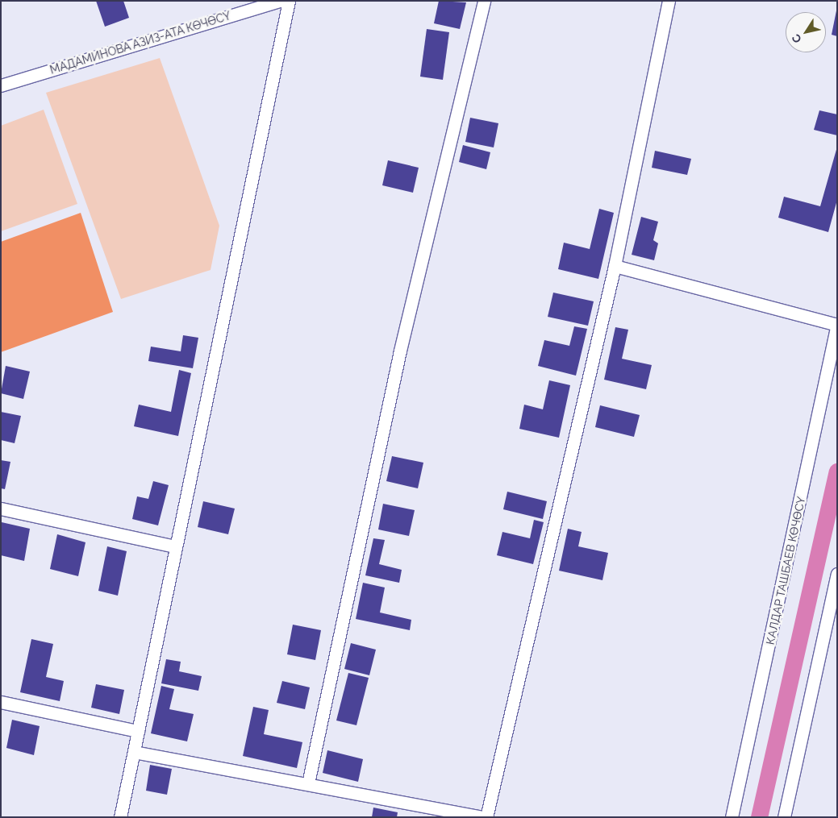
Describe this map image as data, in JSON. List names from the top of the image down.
{
  "streets": {
    "street": ["МАДАМИНОВА АЗИЗ-АТА КӨЧӨСҮ", "КАЛДАР ТАШБАЕВ КӨЧӨСҮ"]
  },
  "north": "bottom left"
}
